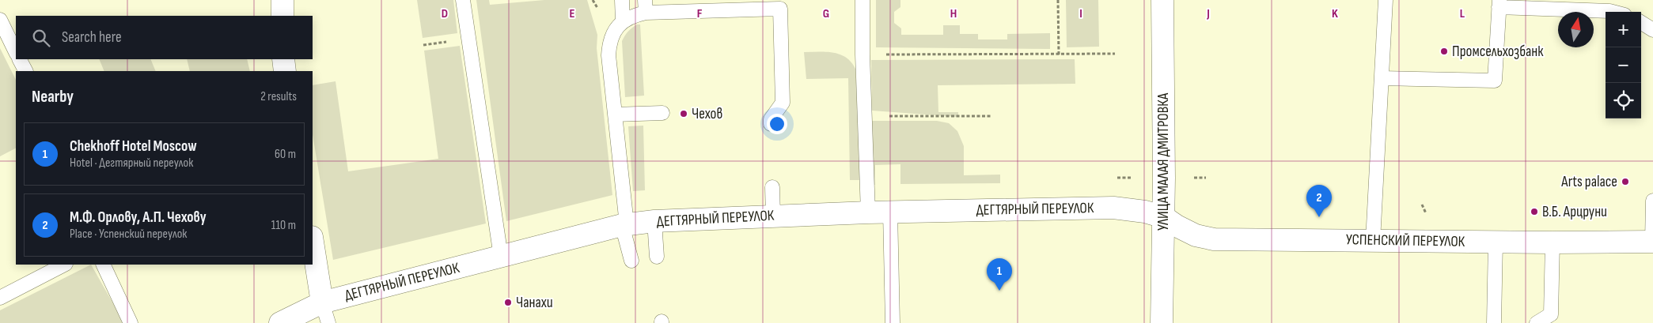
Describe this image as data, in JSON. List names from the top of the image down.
{
  "streets": {
    "street": ["УЛИЦА МАЛАЯ ДМИТРОВКА", "ДЕГТЯРНЫЙ ПЕРЕУЛОК", "УСПЕНСКИЙ ПЕРЕУЛОК"]
  },
  "crossings": [
    ["УЛИЦА МАЛАЯ ДМИТРОВКА", "ДЕГТЯРНЫЙ ПЕРЕУЛОК"],
    ["УЛИЦА МАЛАЯ ДМИТРОВКА", "УСПЕНСКИЙ ПЕРЕУЛОК"],
    ["ДЕГТЯРНЫЙ ПЕРЕУЛОК", "УСПЕНСКИЙ ПЕРЕУЛОК"]
  ],
  "places": [
    "Промсельхозбанк",
    "Чехов",
    "Arts palace",
    "В.Б. Арцруни",
    "Чанахи"
  ],
  "north": "top",
  "page": {
    "map_buttons": ["+", "−"],
    "search": "Search here",
    "heading": ["Nearby", "2 results"],
    "list": [
      {
        "mark": "1",
        "name": "Chekhoff Hotel Moscow",
        "note": "Hotel · Дегтярный переулок",
        "value": "60 m"
      },
      {
        "mark": "2",
        "name": "М.Ф. Орлову, А.П. Чехову",
        "note": "Place · Успенский переулок",
        "value": "110 m"
      }
    ],
    "pins": ["2", "1"]
  },
  "grid": {
    "columns": [
      "D",
      "E",
      "F",
      "G",
      "H",
      "I",
      "J",
      "K",
      "L"
    ]
  }
}
